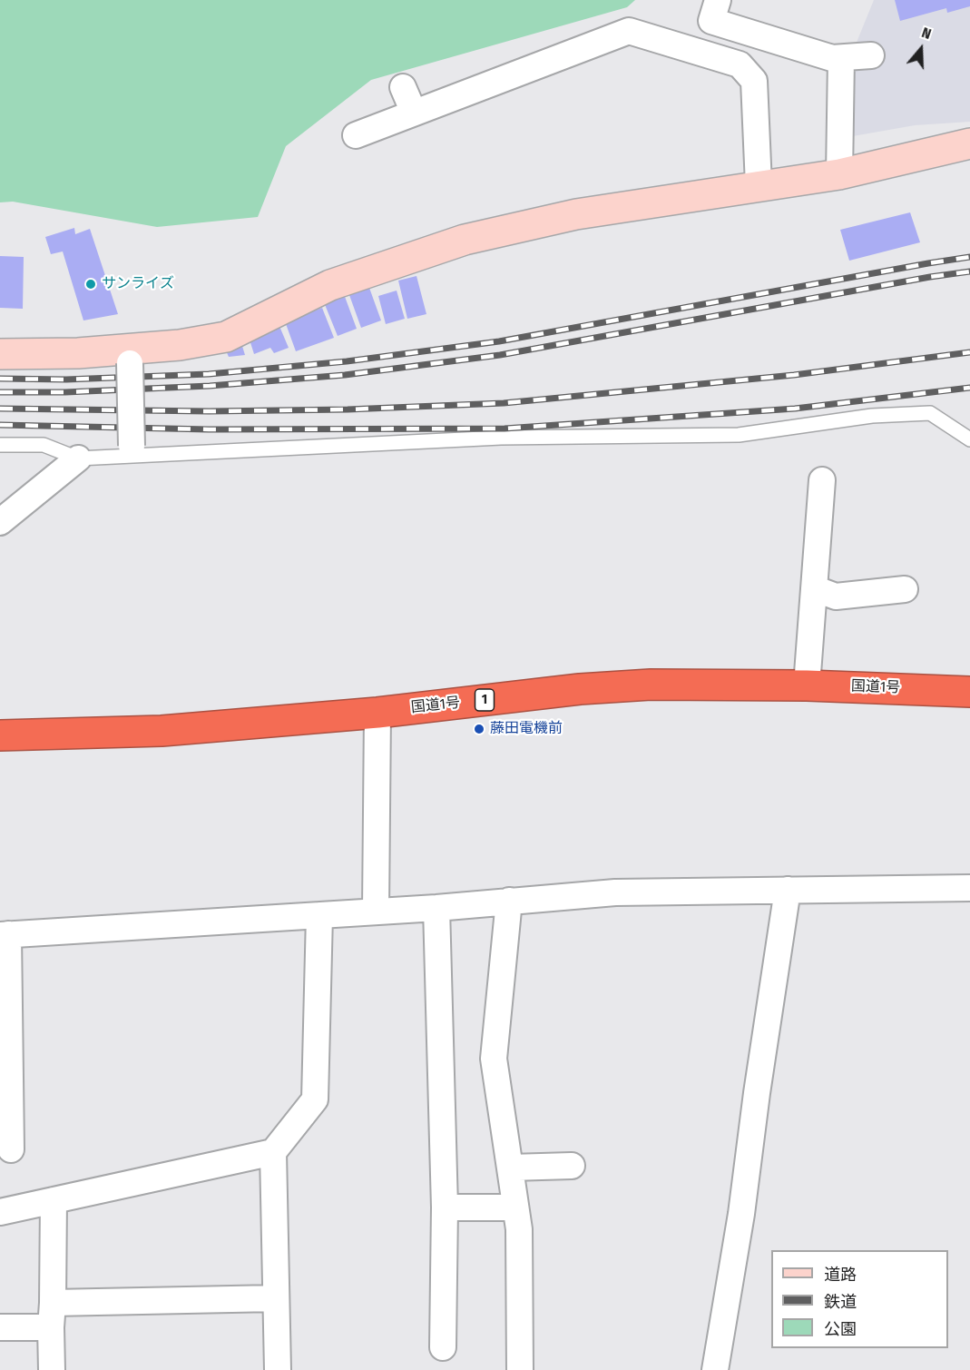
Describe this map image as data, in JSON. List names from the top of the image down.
{
  "streets": {
    "highway": ["国道1号", "1"]
  },
  "places": ["サンライズ", "藤田電機前"],
  "legend": ["道路", "鉄道", "公園"],
  "north": "top"
}
